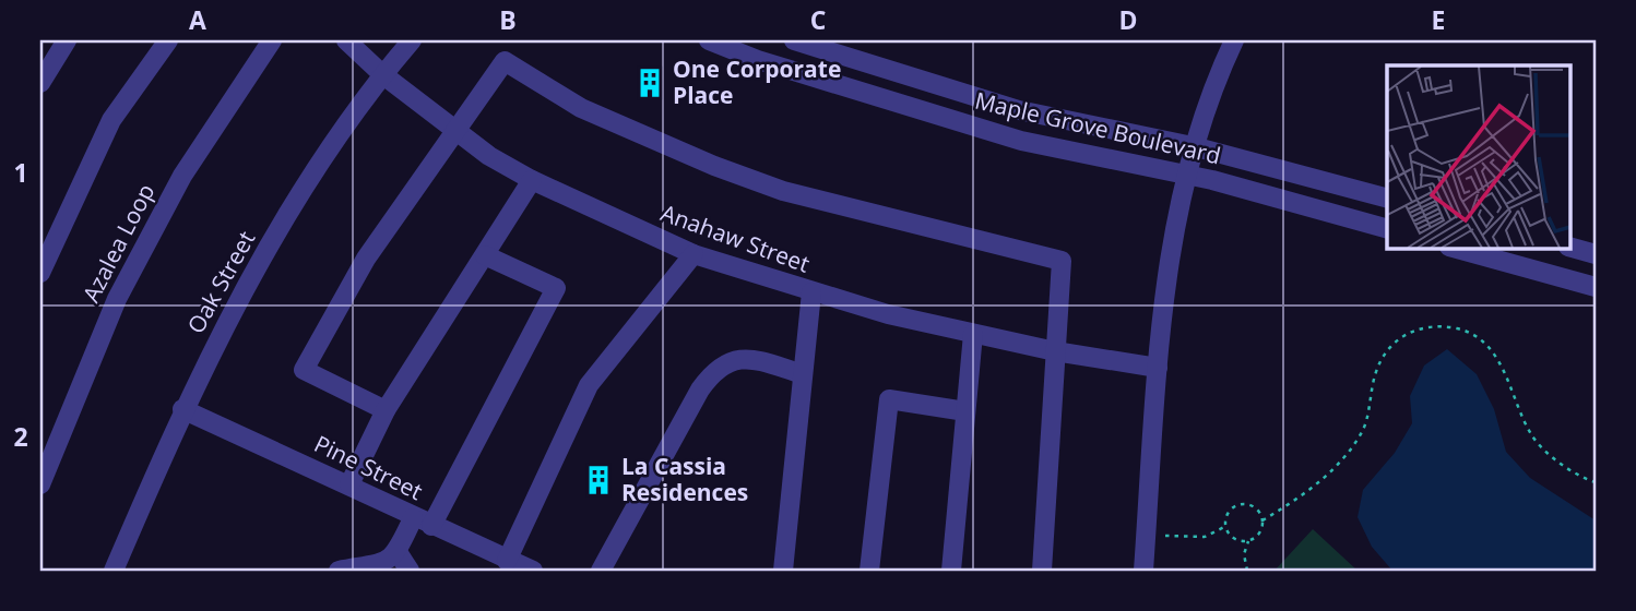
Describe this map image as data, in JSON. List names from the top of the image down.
{
  "streets": {
    "street": [
      "Maple Grove Boulevard",
      "Anahaw Street",
      "Azalea Loop",
      "Oak Street",
      "Pine Street"
    ]
  },
  "crossings": [
    ["Anahaw Street", "Oak Street"],
    ["Oak Street", "Pine Street"]
  ],
  "places": {
    "building": ["One Corporate Place", "La Cassia Residences"]
  },
  "grid": {
    "columns": [
      "A",
      "B",
      "C",
      "D",
      "E"
    ],
    "rows": ["1", "2"]
  }
}
